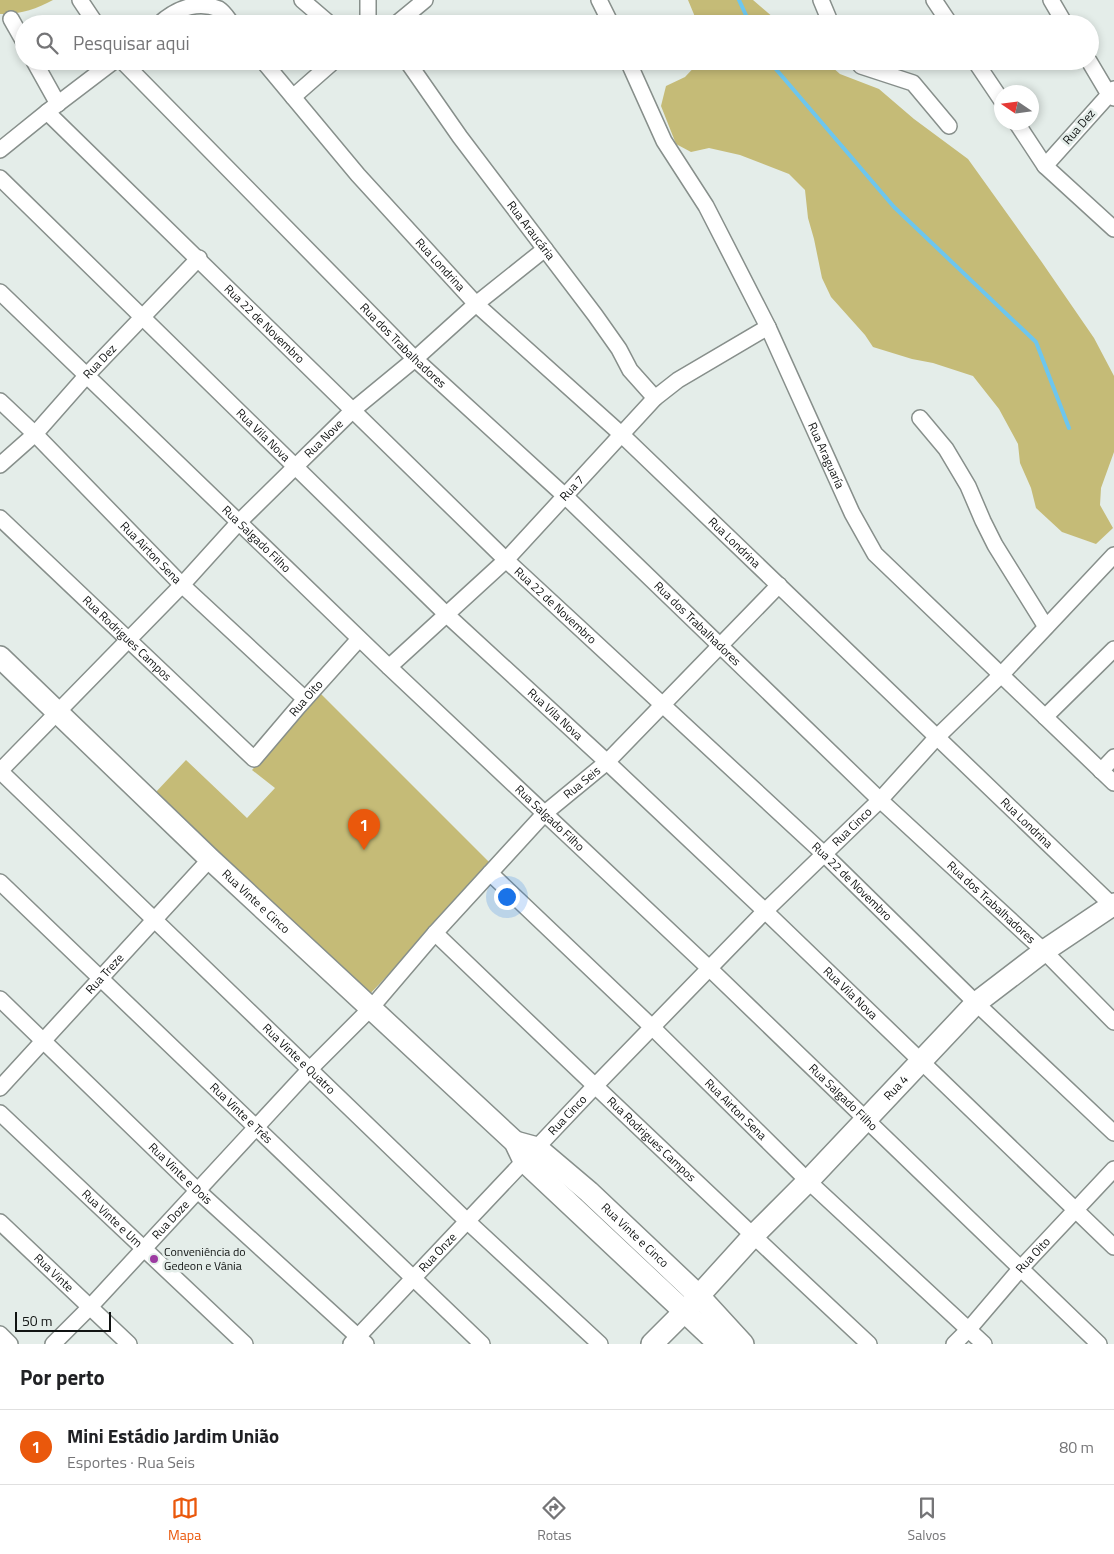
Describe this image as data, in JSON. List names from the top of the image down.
{
  "streets": {
    "street": [
      "Rua Dez",
      "Rua Araucária",
      "Rua Londrina",
      "Rua 22 de Novembro",
      "Rua dos Trabalhadores",
      "Rua Vila Nova",
      "Rua Nove",
      "Rua Araguaría",
      "Rua 7",
      "Rua Salgado Filho",
      "Rua Airton Sena",
      "Rua Rodrigues Campos",
      "Rua Oito",
      "Rua Seis",
      "Rua Cinco",
      "Rua Vinte e Cinco",
      "Rua Treze",
      "Rua Vinte e Quatro",
      "Rua 4",
      "Rua Vinte e Três",
      "Rua Vinte e Dois",
      "Rua Vinte e Um",
      "Rua Doze",
      "Rua Onze",
      "Rua Vinte"
    ]
  },
  "crossings": [
    ["Rua Dez", "Rua 22 de Novembro"],
    ["Rua Dez", "Rua Vila Nova"],
    ["Rua Dez", "Rua Salgado Filho"],
    ["Rua Dez", "Rua Airton Sena"],
    ["Rua Araucária", "Rua Nove"],
    ["Rua Araucária", "Rua 7"],
    ["Rua Londrina", "Rua Nove"],
    ["Rua Londrina", "Rua 7"],
    ["Rua Londrina", "Rua Seis"],
    ["Rua Londrina", "Rua Cinco"],
    ["Rua Londrina", "Rua 4"],
    ["Rua 22 de Novembro", "Rua Nove"],
    ["Rua 22 de Novembro", "Rua 7"],
    ["Rua 22 de Novembro", "Rua Seis"],
    ["Rua 22 de Novembro", "Rua Cinco"],
    ["Rua 22 de Novembro", "Rua 4"],
    ["Rua dos Trabalhadores", "Rua Nove"],
    ["Rua dos Trabalhadores", "Rua 7"],
    ["Rua dos Trabalhadores", "Rua Seis"],
    ["Rua dos Trabalhadores", "Rua Cinco"],
    ["Rua dos Trabalhadores", "Rua 4"],
    ["Rua Vila Nova", "Rua Nove"],
    ["Rua Vila Nova", "Rua 7"],
    ["Rua Vila Nova", "Rua Oito"],
    ["Rua Vila Nova", "Rua Seis"],
    ["Rua Vila Nova", "Rua Cinco"],
    ["Rua Vila Nova", "Rua 4"],
    ["Rua Nove", "Rua Salgado Filho"],
    ["Rua Nove", "Rua Airton Sena"],
    ["Rua Nove", "Rua Rodrigues Campos"],
    ["Rua Nove", "Rua Vinte e Cinco"],
    ["Rua Nove", "Rua Vinte e Quatro"],
    ["Rua Araguaría", "Rua 7"],
    ["Rua Araguaría", "Rua Cinco"],
    ["Rua 7", "Rua Salgado Filho"],
    ["Rua Salgado Filho", "Rua Oito"],
    ["Rua Salgado Filho", "Rua Seis"],
    ["Rua Salgado Filho", "Rua Cinco"],
    ["Rua Salgado Filho", "Rua 4"],
    ["Rua Airton Sena", "Rua Oito"],
    ["Rua Airton Sena", "Rua Seis"],
    ["Rua Airton Sena", "Rua Cinco"],
    ["Rua Airton Sena", "Rua 4"],
    ["Rua Rodrigues Campos", "Rua Oito"],
    ["Rua Rodrigues Campos", "Rua Seis"],
    ["Rua Rodrigues Campos", "Rua Cinco"],
    ["Rua Rodrigues Campos", "Rua 4"],
    ["Rua Seis", "Rua Vinte e Cinco"],
    ["Rua Seis", "Rua Doze"],
    ["Rua Cinco", "Rua Vinte e Cinco"],
    ["Rua Cinco", "Rua Onze"],
    ["Rua Vinte e Cinco", "Rua Treze"],
    ["Rua Vinte e Cinco", "Rua 4"],
    ["Rua Vinte e Cinco", "Rua Doze"],
    ["Rua Vinte e Cinco", "Rua Onze"],
    ["Rua Treze", "Rua Vinte e Quatro"],
    ["Rua Treze", "Rua Vinte e Três"],
    ["Rua Treze", "Rua Vinte e Dois"],
    ["Rua Vinte e Quatro", "Rua Doze"],
    ["Rua Vinte e Quatro", "Rua Onze"],
    ["Rua Vinte e Três", "Rua Doze"],
    ["Rua Vinte e Três", "Rua Onze"],
    ["Rua Vinte e Dois", "Rua Doze"],
    ["Rua Vinte e Dois", "Rua Onze"],
    ["Rua Vinte e Um", "Rua Doze"],
    ["Rua Doze", "Rua Vinte"]
  ],
  "places": ["Conveniência do Gedeon e Vânia"],
  "scale_bar": "50 m",
  "north": "left",
  "page": {
    "search": "Pesquisar aqui",
    "pins": "1",
    "scale": "50 m",
    "heading": "Por perto",
    "list": [
      {
        "mark": "1",
        "name": "Mini Estádio Jardim União",
        "note": "Esportes · Rua Seis",
        "value": "80 m"
      }
    ],
    "nav": ["Mapa", "Rotas", "Salvos"]
  }
}
